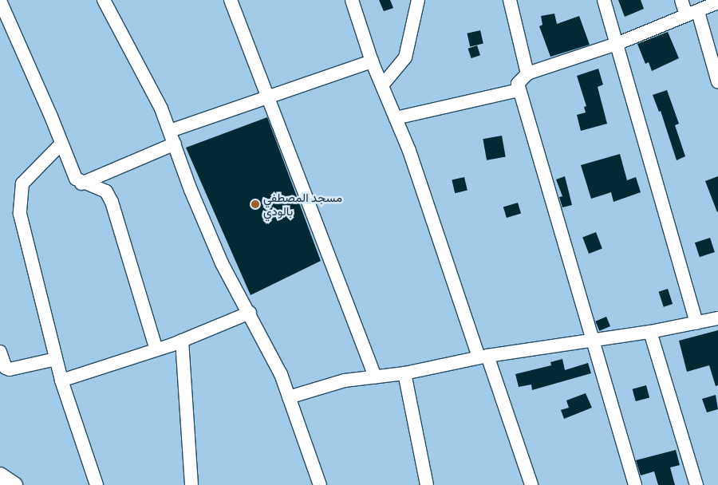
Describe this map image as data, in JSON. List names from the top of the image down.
{
  "places": ["مسجد المصطفي بالودي"]
}
